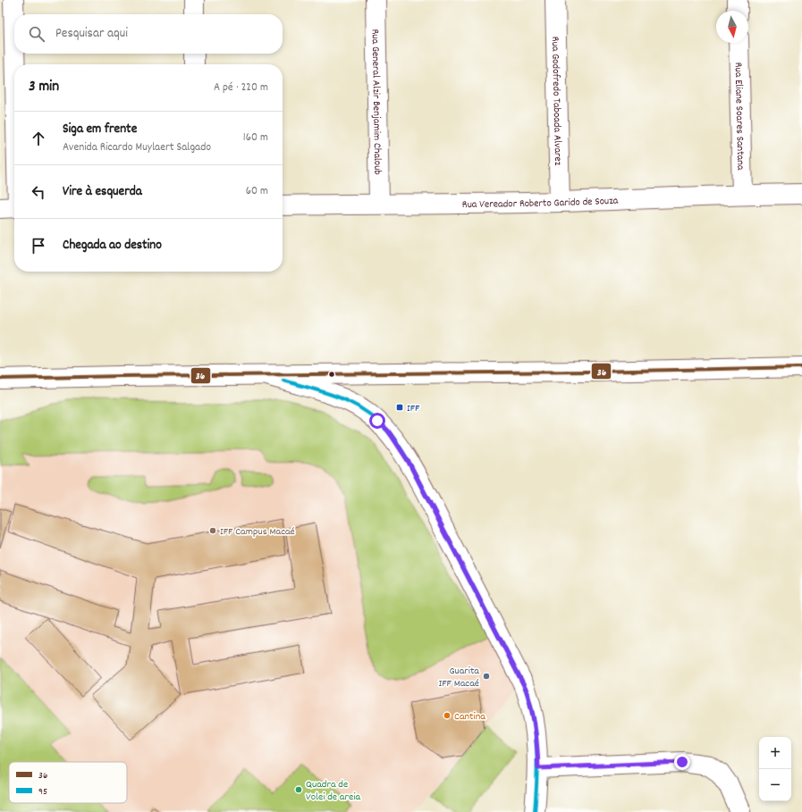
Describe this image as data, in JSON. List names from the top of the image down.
{
  "streets": {
    "main road": [
      "Rua Godofredo Taboada Alvarez",
      "Rua General Alzir Benjamim Chaloub",
      "Rua Eliane Soares Santana",
      "Rua Vereador Roberto Garido de Souza"
    ]
  },
  "crossings": [
    ["Rua Godofredo Taboada Alvarez", "Rua Vereador Roberto Garido de Souza"],
    ["Rua General Alzir Benjamim Chaloub", "Rua Vereador Roberto Garido de Souza"],
    ["Rua Eliane Soares Santana", "Rua Vereador Roberto Garido de Souza"]
  ],
  "places": {
    "transit": ["IFF"],
    "other": [
      "IFF Campus Macaé",
      "Guarita IFF Macaé",
      "Cantina",
      "Quadra de Volei de areia"
    ]
  },
  "lines": ["transit line 36", "transit line 95"],
  "legend": ["36", "95"],
  "north": "bottom",
  "page": {
    "search": "Pesquisar aqui",
    "heading": ["3 min", "A pé · 220 m"],
    "list": [
      ["Siga em frente", "Avenida Ricardo Muylaert Salgado", "160 m"],
      ["Vire à esquerda", "60 m"],
      "Chegada ao destino"
    ],
    "map_buttons": ["+", "−"]
  }
}
